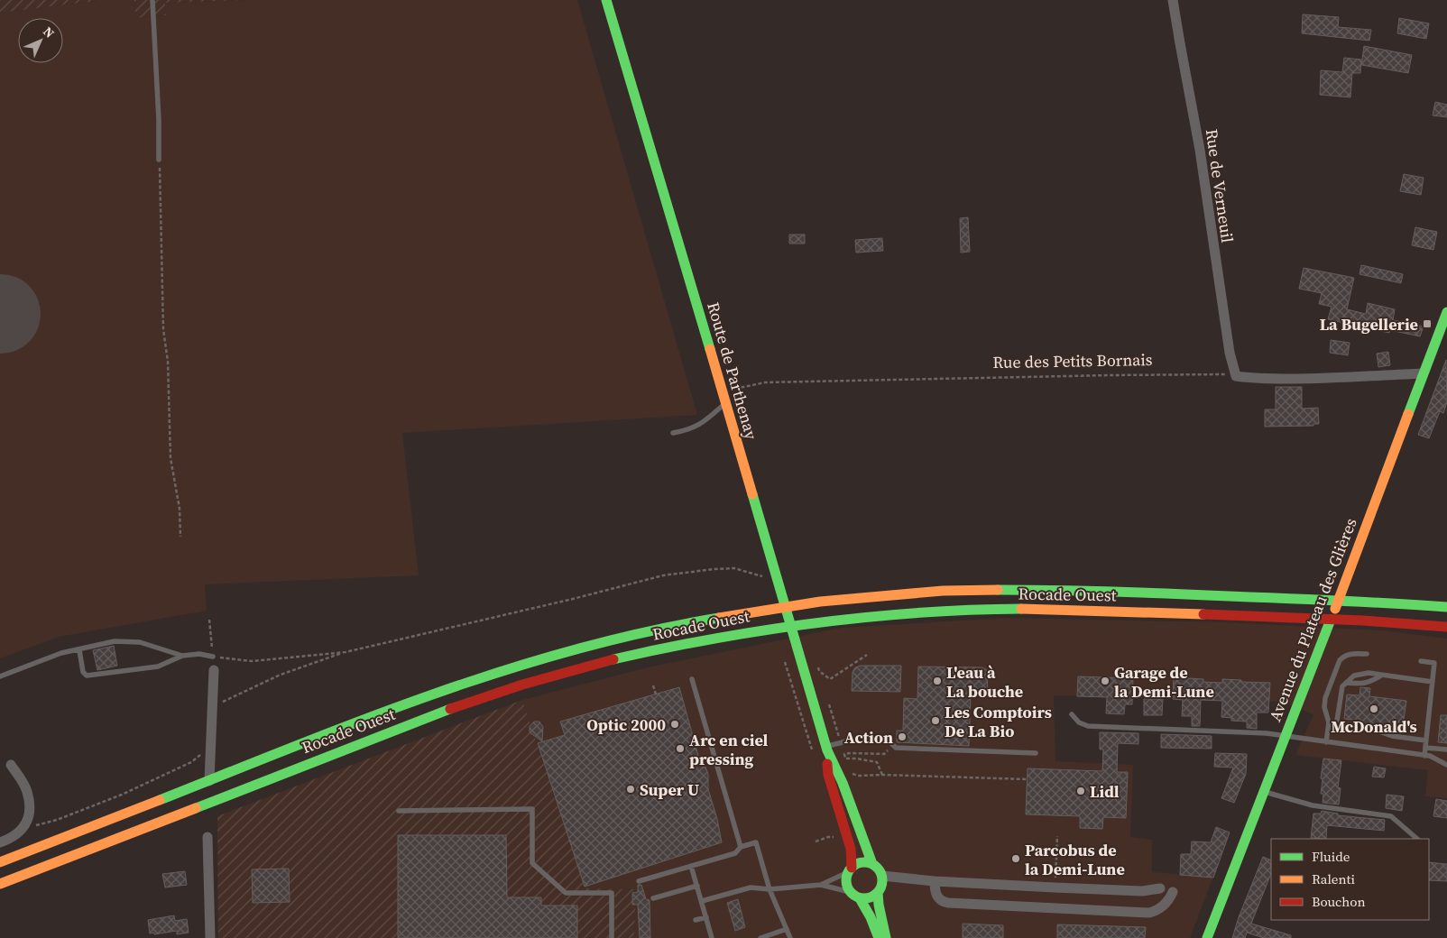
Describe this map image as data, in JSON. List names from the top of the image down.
{
  "streets": {
    "main road": ["Route de Parthenay", "Rocade Ouest", "Avenue du Plateau des Glières"],
    "street": ["Rue de Verneuil"],
    "path": ["Rue des Petits Bornais"]
  },
  "crossings": [
    ["Rue de Verneuil", "Rue des Petits Bornais"],
    ["Rue des Petits Bornais", "Route de Parthenay"],
    ["Route de Parthenay", "Rocade Ouest"],
    ["Rocade Ouest", "Avenue du Plateau des Glières"]
  ],
  "places": {
    "transit": ["La Bugellerie"],
    "other": [
      "L'eau à La bouche",
      "Garage de la Demi-Lune",
      "McDonald's",
      "Les Comptoirs De La Bio",
      "Optic 2000",
      "Action",
      "Arc en ciel pressing",
      "Super U",
      "Lidl",
      "Parcobus de la Demi-Lune"
    ]
  },
  "legend": ["Fluide", "Ralenti", "Bouchon"],
  "north": "top right"
}
